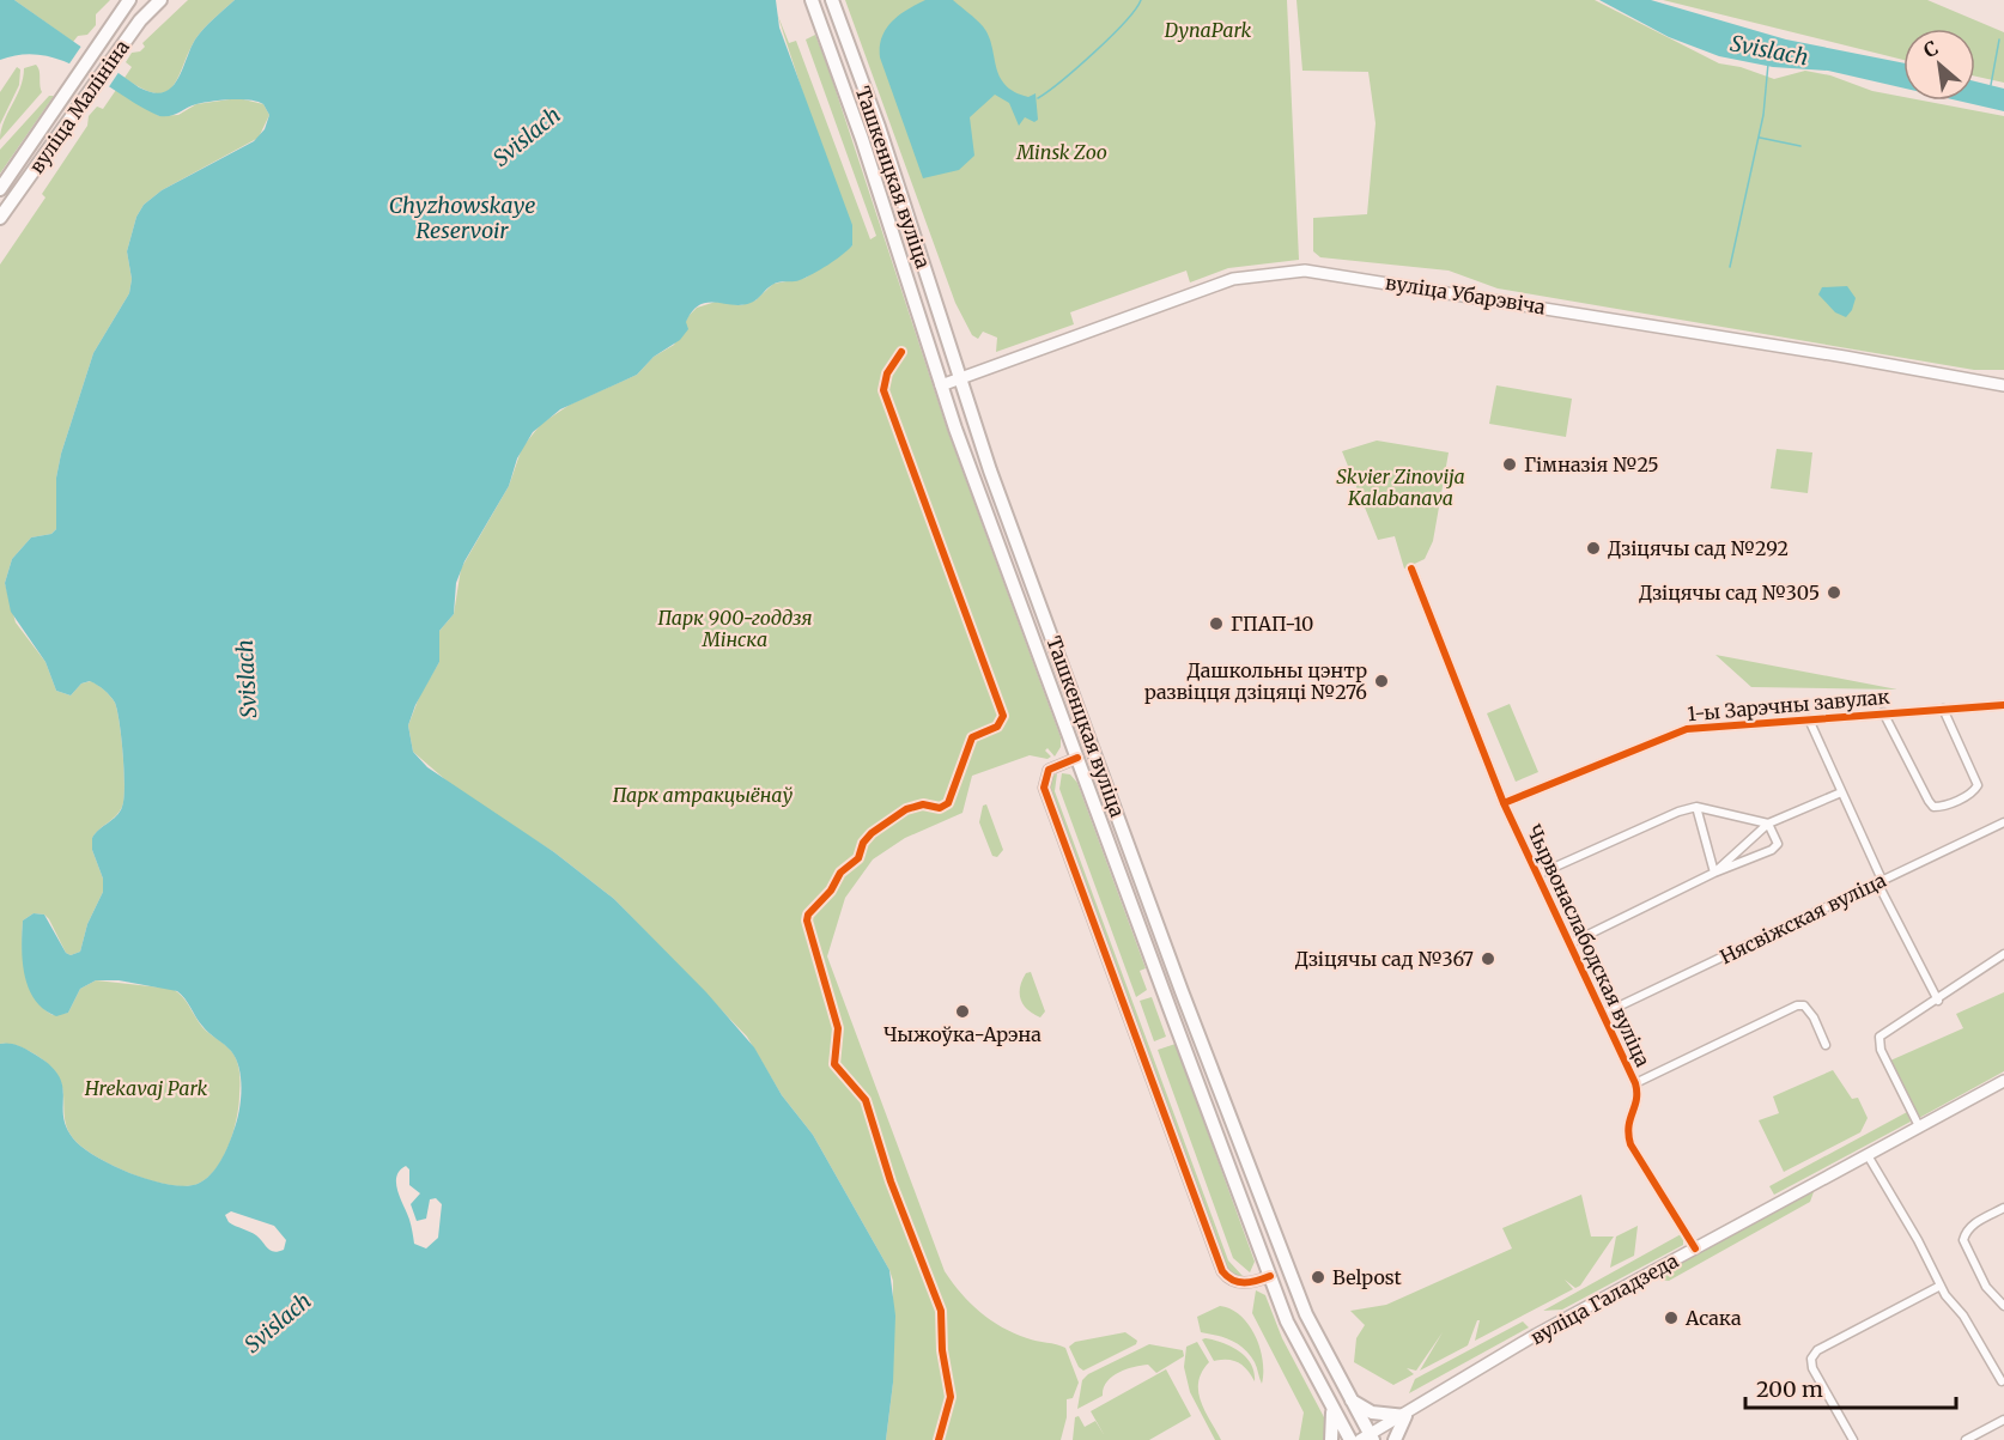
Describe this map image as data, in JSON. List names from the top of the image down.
{
  "streets": {
    "main road": [
      "вуліца Малініна",
      "Ташкенцкая вуліца",
      "вуліца Убарэвіча",
      "вуліца Галадзеда"
    ],
    "street": ["1-ы Зарэчны завулак", "Нясвіжская вуліца", "Чырвонаслабодская вуліца"]
  },
  "crossings": [
    ["Ташкенцкая вуліца", "вуліца Убарэвіча"],
    ["Ташкенцкая вуліца", "вуліца Галадзеда"],
    ["1-ы Зарэчны завулак", "Чырвонаслабодская вуліца"],
    ["Нясвіжская вуліца", "Чырвонаслабодская вуліца"],
    ["Чырвонаслабодская вуліца", "вуліца Галадзеда"]
  ],
  "water": ["Svislach", "Chyzhowskaye Reservoir"],
  "parks": [
    "DynaPark",
    "Minsk Zoo",
    "Skvier Zinovija Kalabanava",
    "Парк 900-годдзя Мінска",
    "Парк атракцыёнаў",
    "Hrekavaj Park"
  ],
  "places": [
    "Гімназія №25",
    "Дзіцячы сад №292",
    "Дзіцячы сад №305",
    "ГПАП-10",
    "Дашкольны цэнтр развіцця дзіцяці №276",
    "Дзіцячы сад №367",
    "Чыжоўка-Арэна",
    "Belpost",
    "Асака"
  ],
  "scale_bar": "200 m",
  "north": "top left"
}
